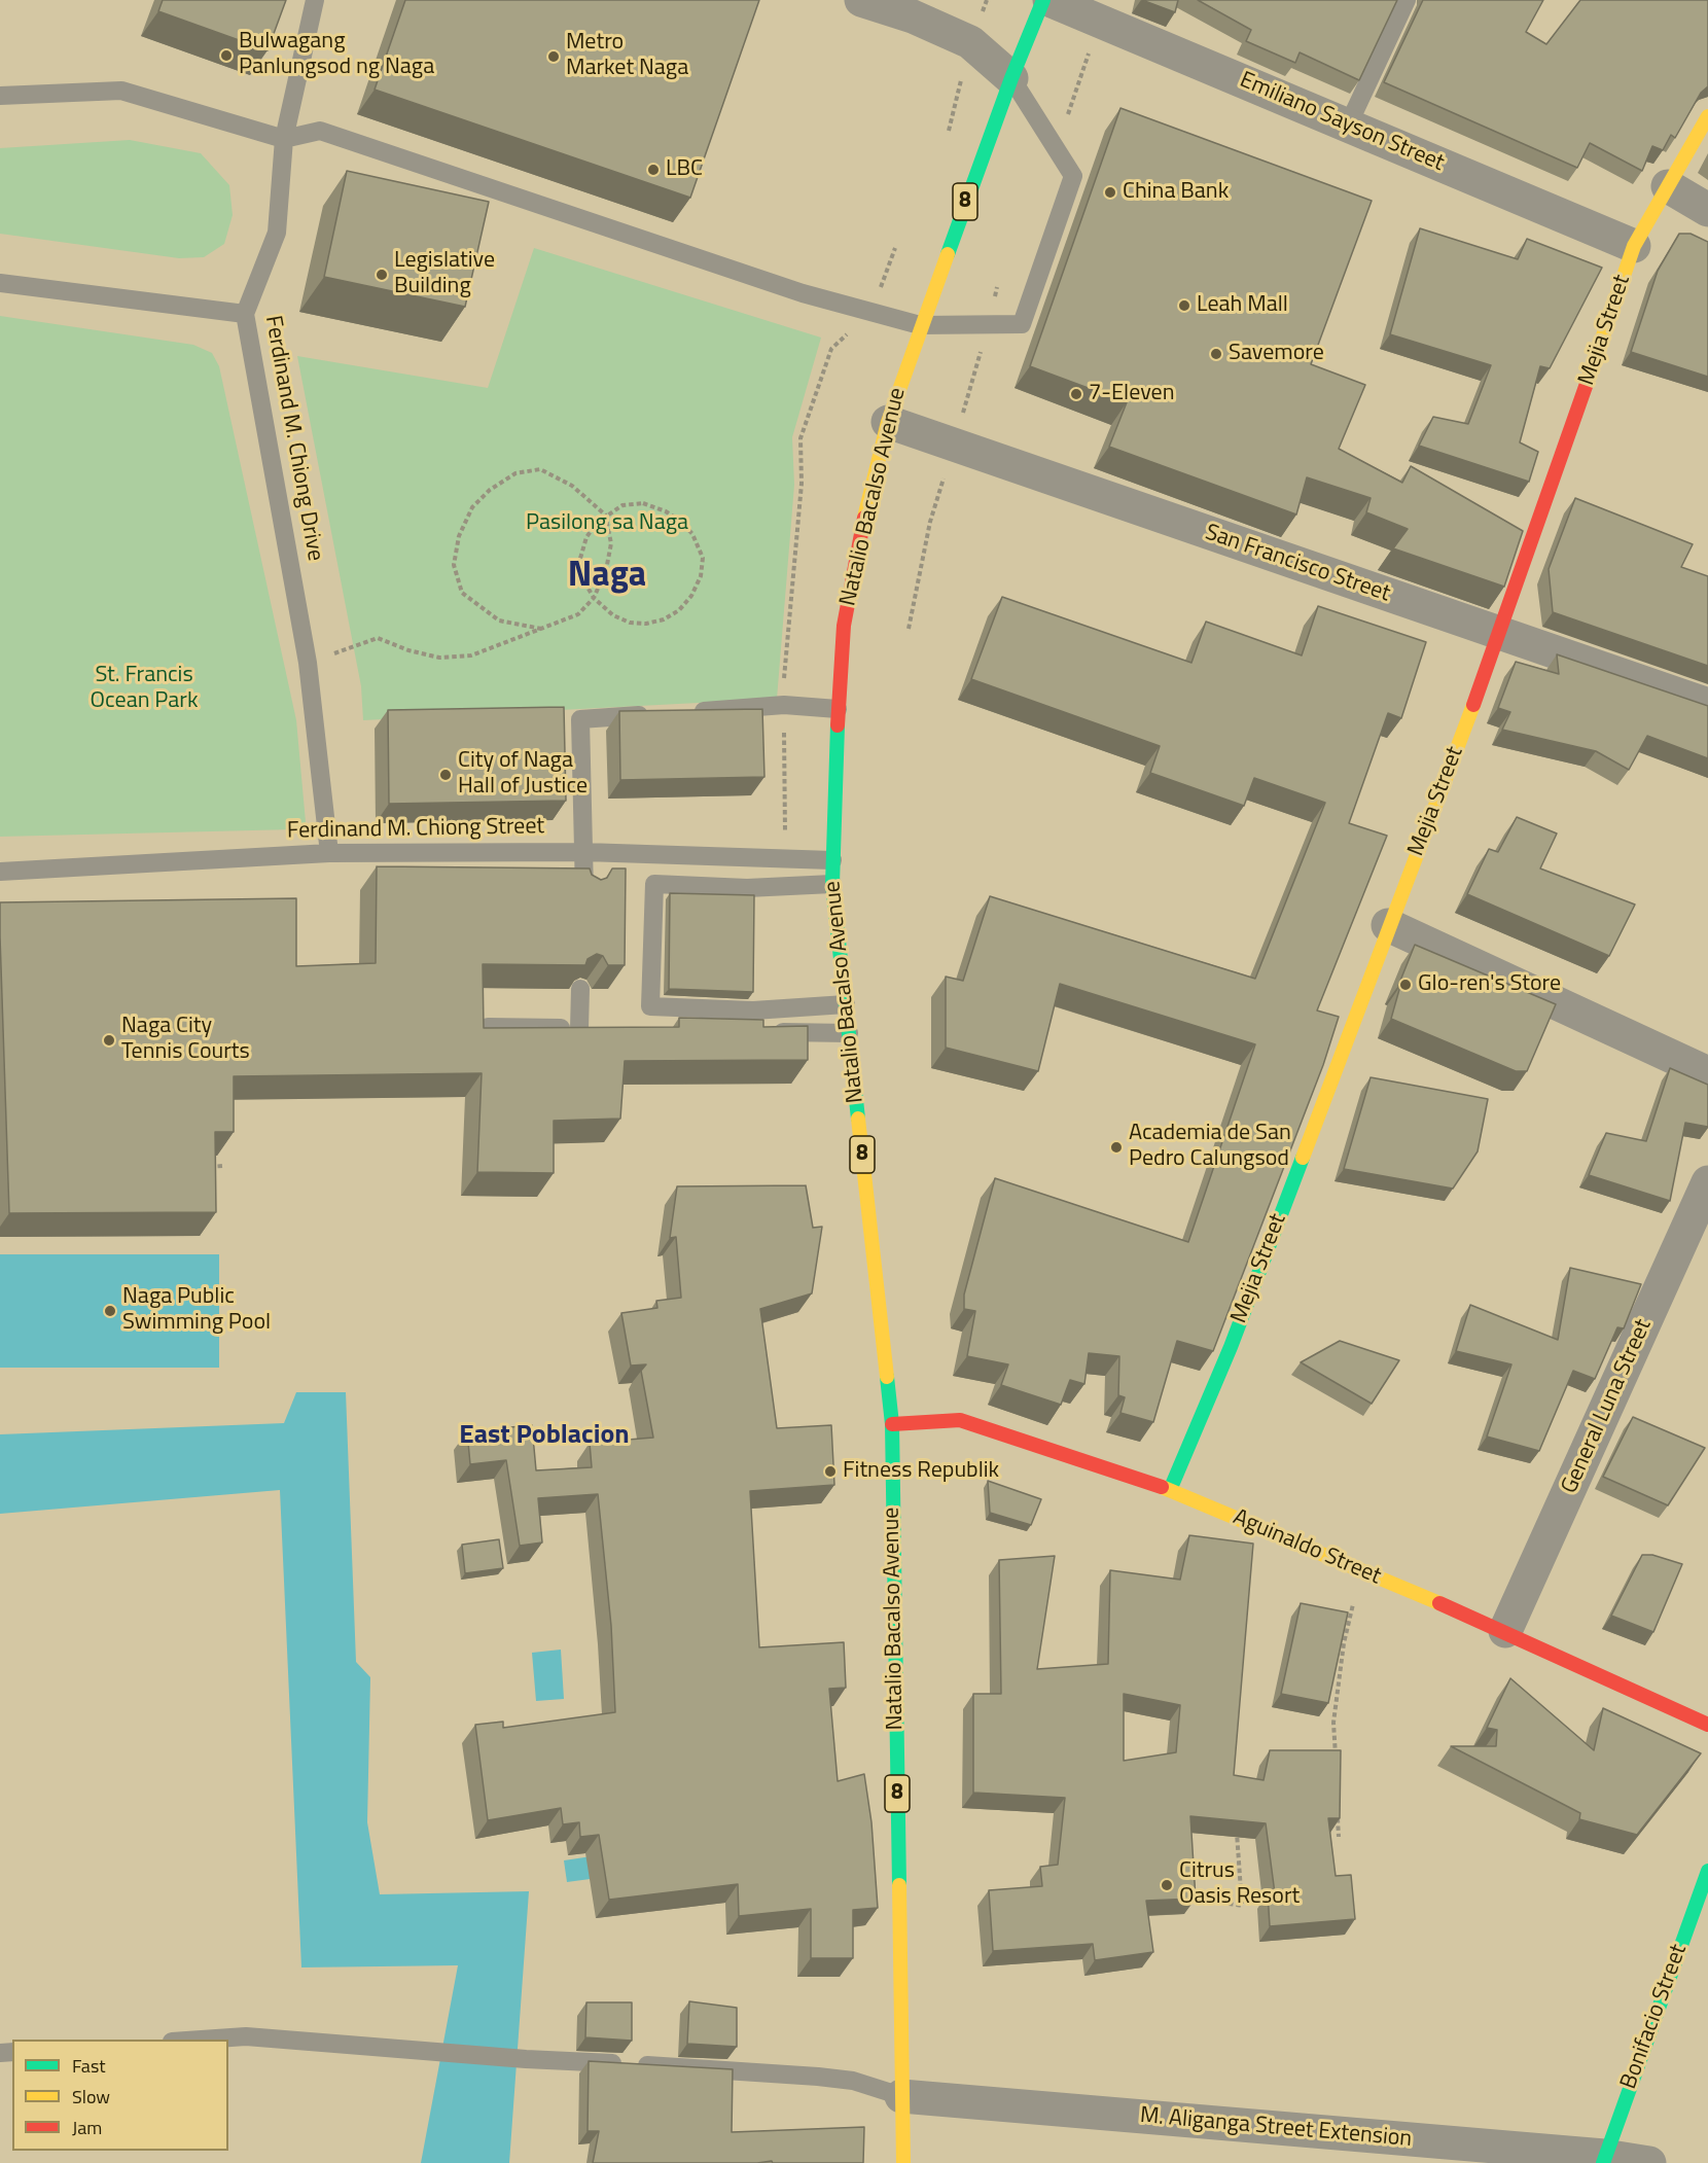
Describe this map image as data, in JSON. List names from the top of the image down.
{
  "streets": {
    "main road": [
      "8",
      "Mejia Street",
      "Natalio Bacalso Avenue",
      "Aguinaldo Street",
      "Bonifacio Street"
    ],
    "street": [
      "Emiliano Sayson Street",
      "San Francisco Street",
      "General Luna Street",
      "M. Aliganga Street Extension"
    ],
    "lane": ["Ferdinand M. Chiong Drive", "Ferdinand M. Chiong Street"]
  },
  "crossings": [
    ["Emiliano Sayson Street", "Mejia Street"],
    ["Mejia Street", "San Francisco Street"],
    ["Mejia Street", "Aguinaldo Street"],
    ["Ferdinand M. Chiong Drive", "Ferdinand M. Chiong Street"],
    ["Natalio Bacalso Avenue", "San Francisco Street"],
    ["Natalio Bacalso Avenue", "Ferdinand M. Chiong Street"],
    ["Natalio Bacalso Avenue", "Aguinaldo Street"],
    ["Natalio Bacalso Avenue", "M. Aliganga Street Extension"],
    ["General Luna Street", "Aguinaldo Street"],
    ["Bonifacio Street", "M. Aliganga Street Extension"]
  ],
  "districts": ["Naga", "East Poblacion"],
  "parks": ["Pasilong sa Naga", "St. Francis Ocean Park"],
  "places": [
    "Bulwagang Panlungsod ng Naga",
    "Metro Market Naga",
    "LBC",
    "China Bank",
    "Legislative Building",
    "Leah Mall",
    "Savemore",
    "7-Eleven",
    "City of Naga Hall of Justice",
    "Glo-ren's Store",
    "Naga City Tennis Courts",
    "Academia de San Pedro Calungsod",
    "Naga Public Swimming Pool",
    "Fitness Republik",
    "Citrus Oasis Resort"
  ],
  "legend": ["Fast", "Slow", "Jam"]
}
